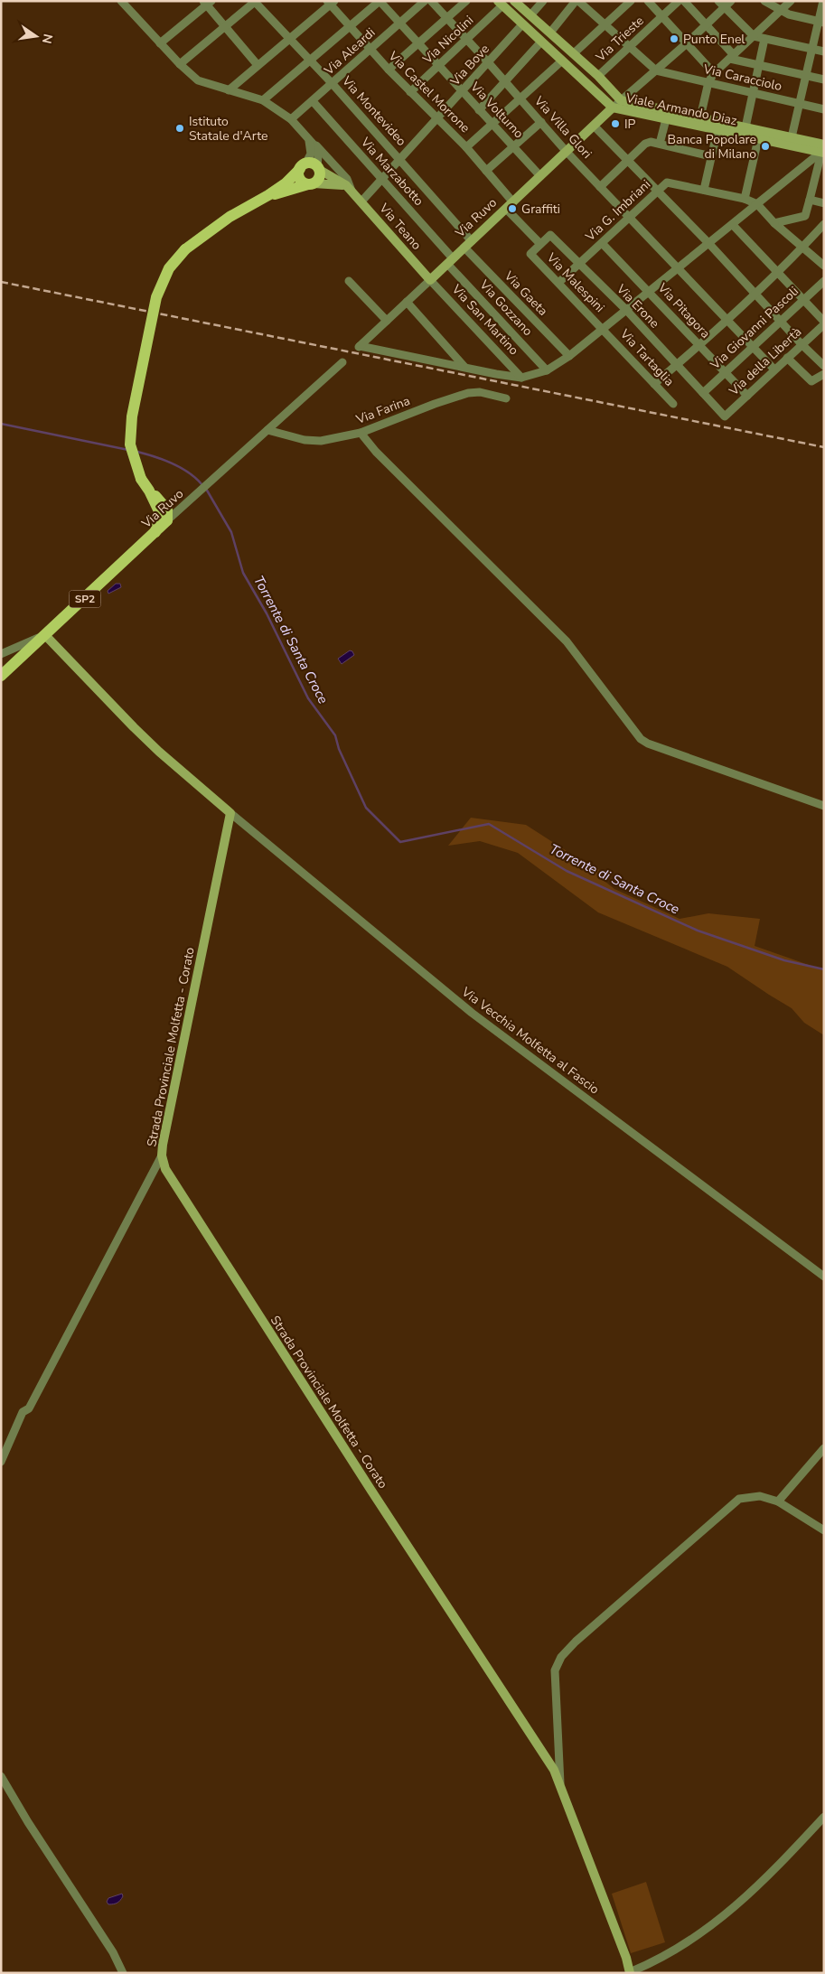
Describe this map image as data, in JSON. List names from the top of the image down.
{
  "streets": {
    "main road": ["Via Ruvo", "SP2"],
    "street": [
      "Via Trieste",
      "Via Nicolini",
      "Via Aleardi",
      "Via Bove",
      "Via Caracciolo",
      "Via Castel Morrone",
      "Viale Armando Diaz",
      "Via Volturno",
      "Via Montevideo",
      "Via Villa Glori",
      "Via Marzabotto",
      "Via G. Imbriani",
      "Via Teano",
      "Via Malespini",
      "Via Gaeta",
      "Via Erone",
      "Via Gozzano",
      "Via Pitagora",
      "Via San Martino",
      "Via Giovanni Pascoli",
      "Via Tartaglia",
      "Via della Libertà",
      "Via Farina",
      "Via Vecchia Molfetta al Fascio",
      "Strada Provinciale Molfetta - Corato"
    ]
  },
  "crossings": [
    ["Via Nicolini", "Via Castel Morrone"],
    ["Via Nicolini", "Via Volturno"],
    ["Via Nicolini", "Via Villa Glori"],
    ["Via Aleardi", "Via Castel Morrone"],
    ["Via Aleardi", "Via Volturno"],
    ["Via Aleardi", "Via Montevideo"],
    ["Via Aleardi", "Via Marzabotto"],
    ["Via Aleardi", "Via Teano"],
    ["Via Bove", "Via Castel Morrone"],
    ["Via Bove", "Via Volturno"],
    ["Via Bove", "Via Montevideo"],
    ["Via Bove", "Via Villa Glori"],
    ["Via Bove", "Via Marzabotto"],
    ["Via Bove", "Via Teano"],
    ["Via Castel Morrone", "Via Ruvo"],
    ["Via Castel Morrone", "Via Malespini"],
    ["Via Castel Morrone", "Via Erone"],
    ["Viale Armando Diaz", "Via Ruvo"],
    ["Via Volturno", "Via Ruvo"],
    ["Via Montevideo", "Via Ruvo"],
    ["Via Montevideo", "Via Gaeta"],
    ["Via Villa Glori", "Via G. Imbriani"],
    ["Via Villa Glori", "Via Ruvo"],
    ["Via Villa Glori", "Via Giovanni Pascoli"],
    ["Via Villa Glori", "Via della Libertà"],
    ["Via Marzabotto", "Via Ruvo"],
    ["Via Marzabotto", "Via Gozzano"],
    ["Via G. Imbriani", "Via Malespini"],
    ["Via G. Imbriani", "Via Erone"],
    ["Via G. Imbriani", "Via Pitagora"],
    ["Via Ruvo", "Via Teano"],
    ["Via Ruvo", "Via Gaeta"],
    ["Via Ruvo", "Via Gozzano"],
    ["Via Ruvo", "Via San Martino"],
    ["Via Ruvo", "Via Farina"],
    ["Via Teano", "Via San Martino"],
    ["Via Malespini", "Via Erone"],
    ["Via Malespini", "Via Tartaglia"],
    ["Via Erone", "Via Giovanni Pascoli"],
    ["Via Erone", "Via della Libertà"],
    ["Via Pitagora", "Via Giovanni Pascoli"],
    ["Via Pitagora", "Via della Libertà"],
    ["Via Vecchia Molfetta al Fascio", "Strada Provinciale Molfetta - Corato"]
  ],
  "water": ["Torrente di Santa Croce"],
  "places": [
    "Punto Enel",
    "IP",
    "Istituto Statale d'Arte",
    "Banca Popolare di Milano",
    "Graffiti"
  ],
  "north": "right"
}
